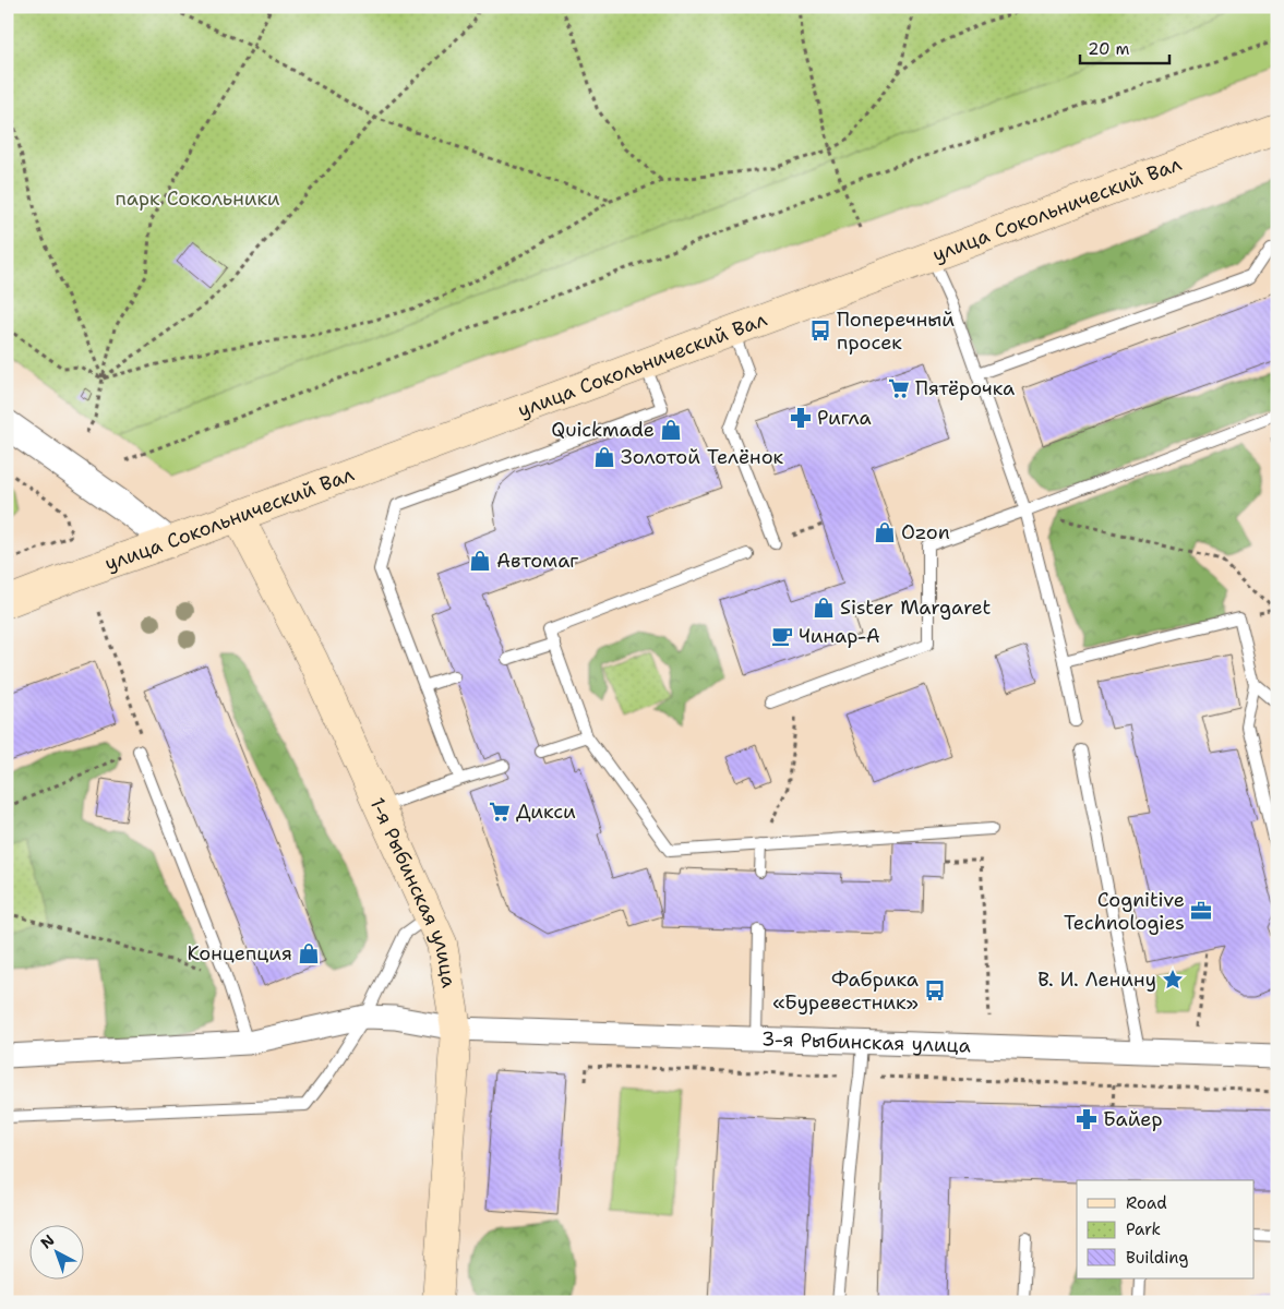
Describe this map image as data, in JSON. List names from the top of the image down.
{
  "streets": {
    "main road": ["улица Сокольнический Вал", "1-я Рыбинская улица"],
    "street": ["3-я Рыбинская улица"]
  },
  "crossings": [
    ["улица Сокольнический Вал", "1-я Рыбинская улица"],
    ["1-я Рыбинская улица", "3-я Рыбинская улица"]
  ],
  "parks": ["парк Сокольники"],
  "places": {
    "bus stop": ["Поперечный просек", "Фабрика «Буревестник»"],
    "supermarket": ["Пятёрочка", "Дикси"],
    "pharmacy": ["Ригла", "Байер"],
    "shop": [
      "Quickmade",
      "Золотой Телёнок",
      "Ozon",
      "Автомаг",
      "Sister Margaret",
      "Концепция"
    ],
    "cafe": ["Чинар-А"],
    "office": ["Cognitive Technologies"],
    "place": ["В. И. Ленину"]
  },
  "legend": ["Road", "Park", "Building"],
  "scale_bar": "20 m",
  "north": "top left"
}
